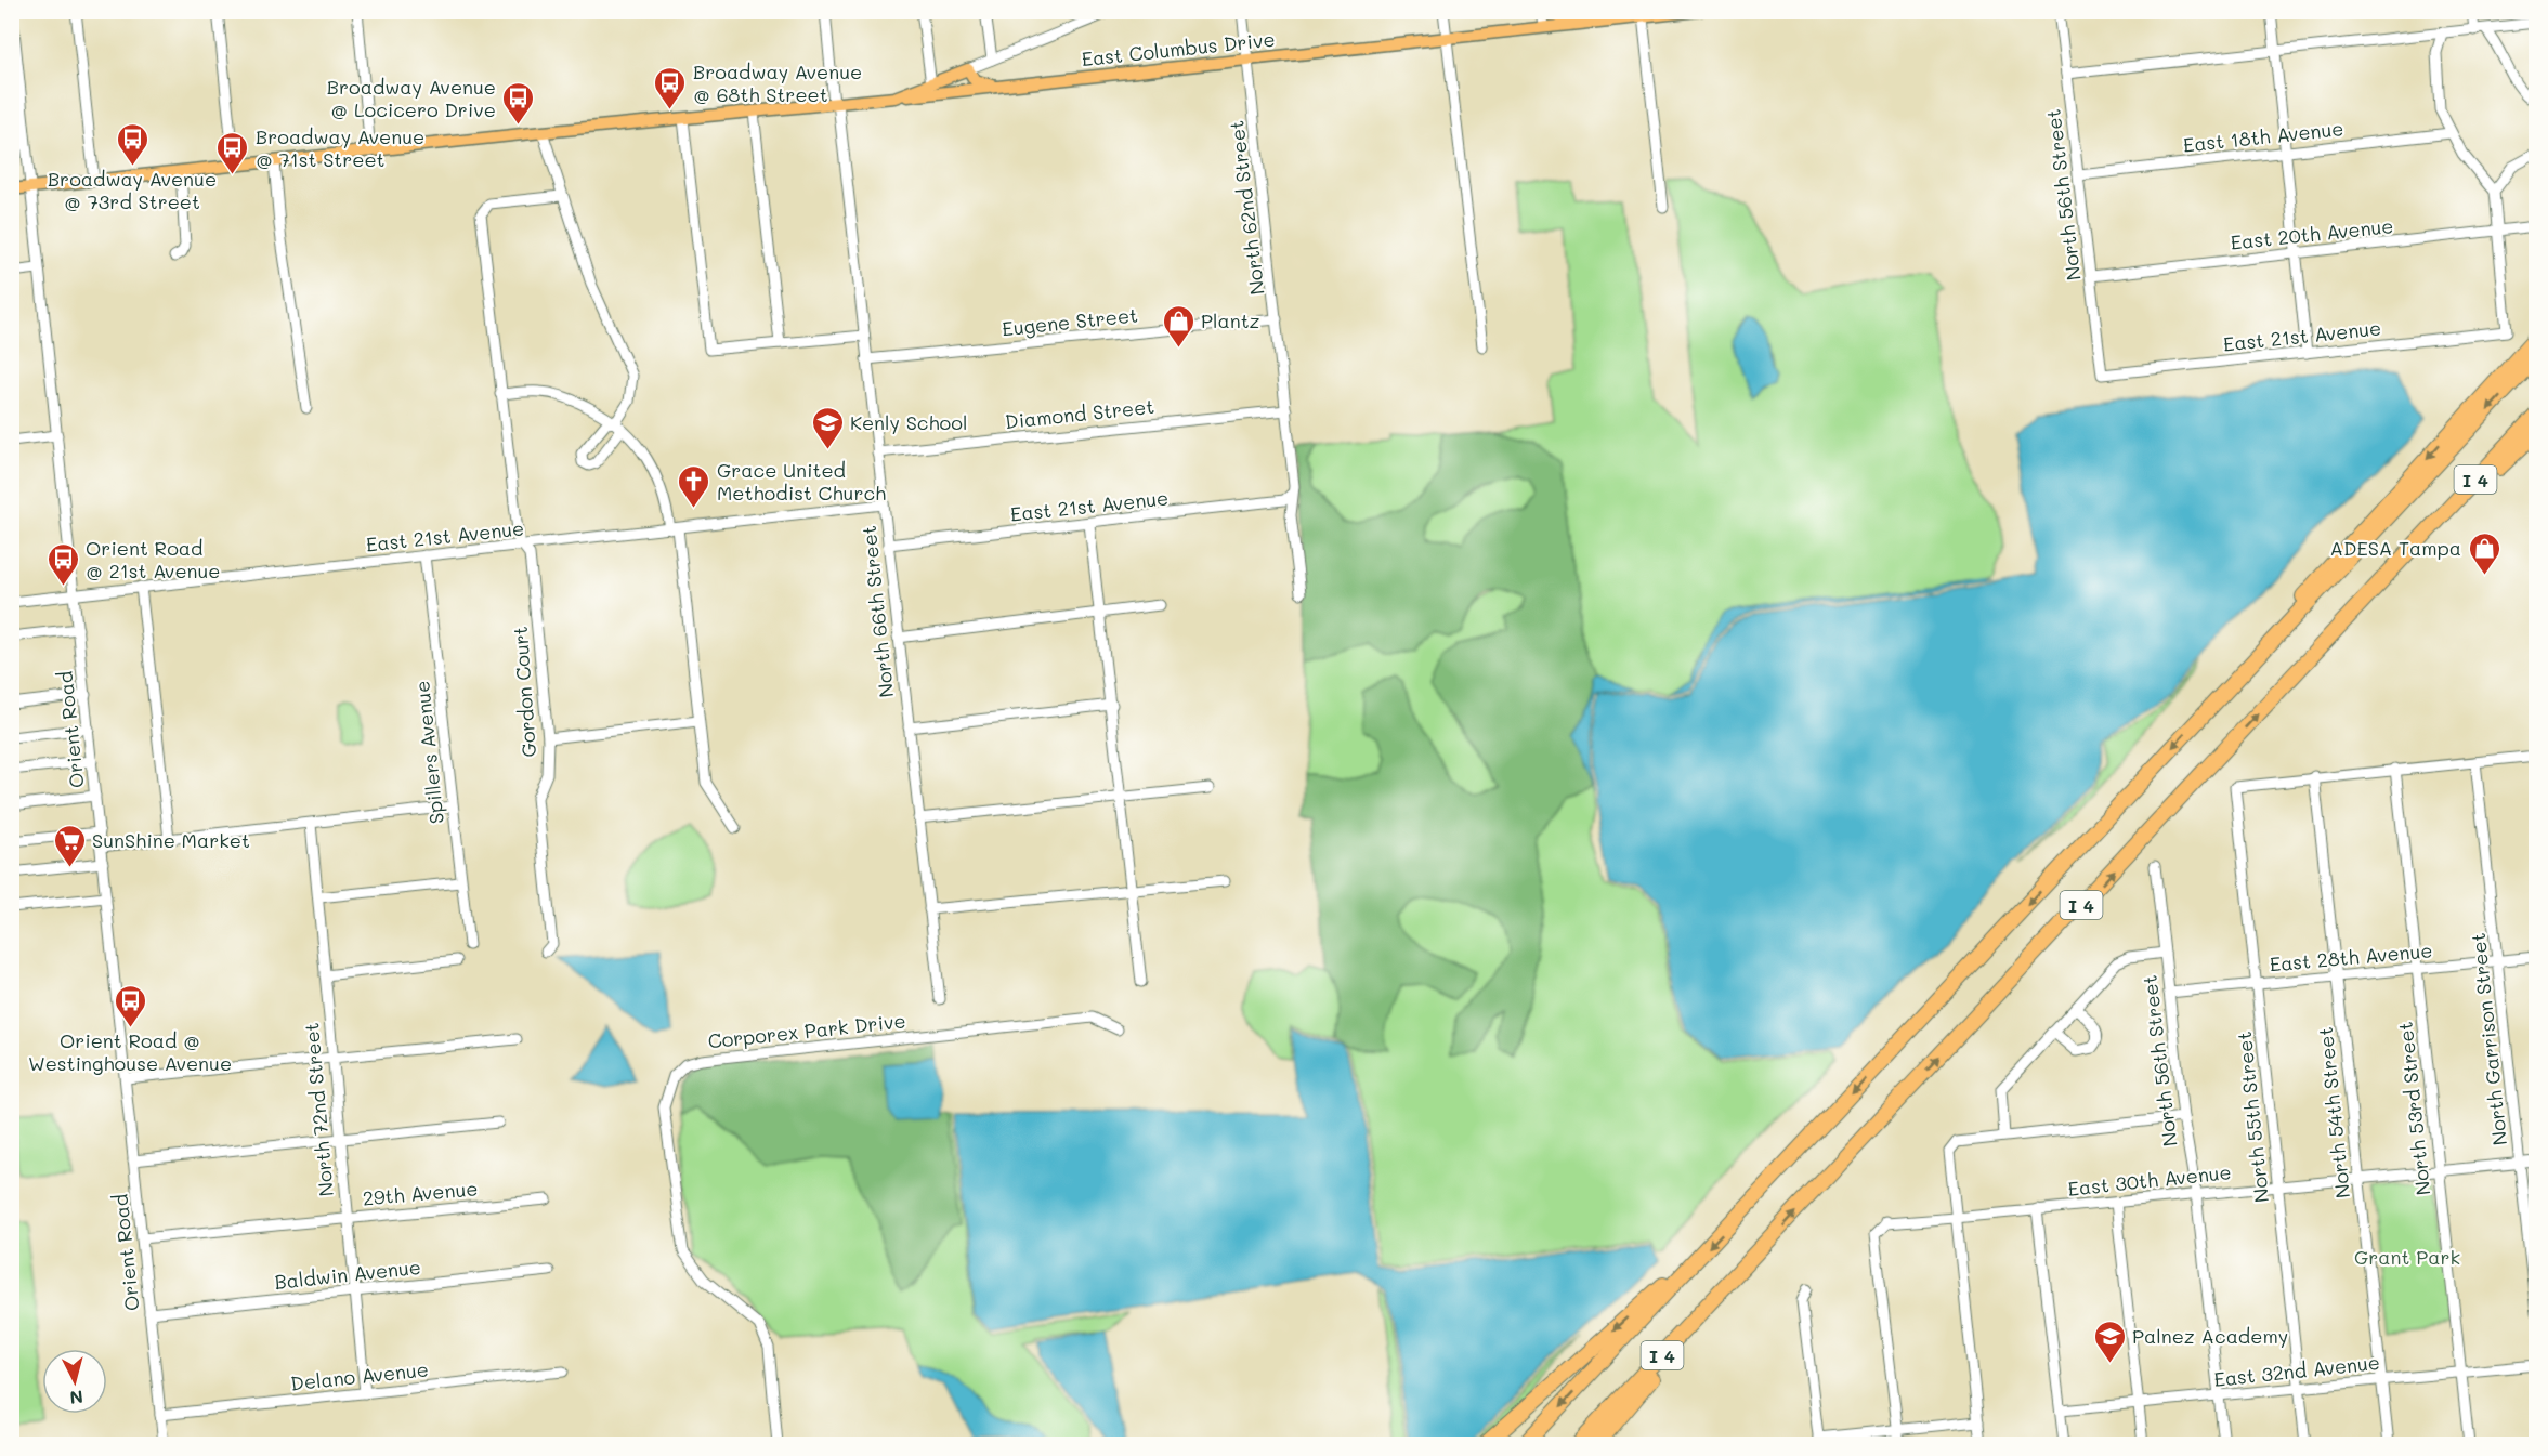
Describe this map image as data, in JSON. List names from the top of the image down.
{
  "streets": {
    "highway": ["I 4"],
    "main road": ["East Columbus Drive"],
    "street": [
      "East 18th Avenue",
      "North 56th Street",
      "North 62nd Street",
      "East 20th Avenue",
      "Eugene Street",
      "East 21st Avenue",
      "Diamond Street",
      "North 66th Street",
      "Gordon Court",
      "Orient Road",
      "Spillers Avenue",
      "East 28th Avenue",
      "Corporex Park Drive",
      "North Garrison Street",
      "North 53rd Street",
      "North 72nd Street",
      "North 54th Street",
      "North 55th Street",
      "East 30th Avenue",
      "29th Avenue",
      "Baldwin Avenue",
      "East 32nd Avenue",
      "Delano Avenue"
    ]
  },
  "crossings": [
    ["East Columbus Drive", "North 62nd Street"],
    ["East 18th Avenue", "North 56th Street"],
    ["North 56th Street", "East 20th Avenue"],
    ["North 56th Street", "East 21st Avenue"],
    ["North 56th Street", "East 28th Avenue"],
    ["North 56th Street", "East 30th Avenue"],
    ["North 56th Street", "East 32nd Avenue"],
    ["North 62nd Street", "Eugene Street"],
    ["North 62nd Street", "East 21st Avenue"],
    ["North 62nd Street", "Diamond Street"],
    ["East 20th Avenue", "East 21st Avenue"],
    ["Eugene Street", "North 66th Street"],
    ["East 21st Avenue", "North 66th Street"],
    ["East 21st Avenue", "Gordon Court"],
    ["East 21st Avenue", "Orient Road"],
    ["East 21st Avenue", "Spillers Avenue"],
    ["Diamond Street", "North 66th Street"],
    ["Orient Road", "29th Avenue"],
    ["Orient Road", "Baldwin Avenue"],
    ["Orient Road", "Delano Avenue"],
    ["East 28th Avenue", "North Garrison Street"],
    ["East 28th Avenue", "North 53rd Street"],
    ["East 28th Avenue", "North 54th Street"],
    ["East 28th Avenue", "North 55th Street"],
    ["North Garrison Street", "East 30th Avenue"],
    ["North 53rd Street", "East 30th Avenue"],
    ["North 53rd Street", "East 32nd Avenue"],
    ["North 72nd Street", "29th Avenue"],
    ["North 72nd Street", "Baldwin Avenue"],
    ["North 72nd Street", "Delano Avenue"],
    ["North 54th Street", "North 55th Street"],
    ["North 54th Street", "East 30th Avenue"],
    ["North 54th Street", "East 32nd Avenue"],
    ["North 55th Street", "East 30th Avenue"],
    ["North 55th Street", "East 32nd Avenue"]
  ],
  "parks": ["Grant Park"],
  "places": {
    "bus stop": [
      "Broadway Avenue @ 68th Street",
      "Broadway Avenue @ Locicero Drive",
      "Broadway Avenue @ 73rd Street",
      "Broadway Avenue @ 71st Street",
      "Orient Road @ 21st Avenue",
      "Orient Road @ Westinghouse Avenue"
    ],
    "shop": ["Plantz", "ADESA Tampa"],
    "school or university": ["Kenly School", "Palnez Academy"],
    "church": ["Grace United Methodist Church"],
    "supermarket": ["SunShine Market"]
  },
  "north": "bottom"
}
